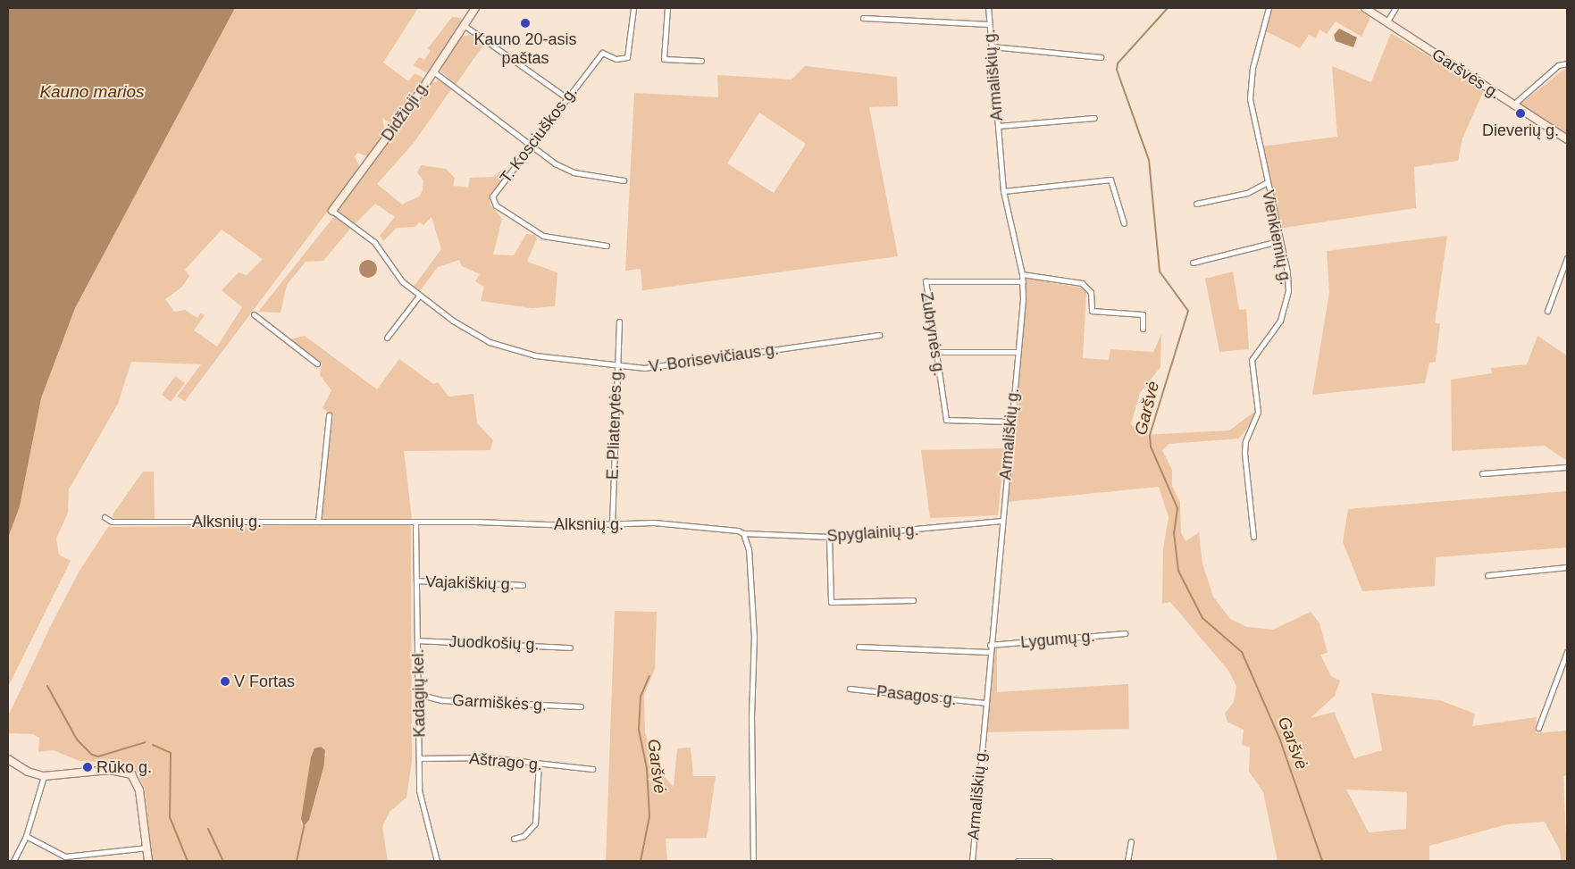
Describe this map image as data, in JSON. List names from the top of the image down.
{
  "streets": {
    "main road": ["Garšvės g.", "Didžioji g."],
    "street": [
      "Armališkių g.",
      "T. Kosciuškos g.",
      "Vienkiemių g.",
      "Zubrynės g.",
      "V. Borisevičiaus g.",
      "E. Pliaterytės g.",
      "Alksnių g.",
      "Spyglainių g.",
      "Vajakiškių g.",
      "Lygumų g.",
      "Juodkošių g.",
      "Kadagių kel.",
      "Pasagos g.",
      "Garmiškės g.",
      "Aštrago g."
    ]
  },
  "crossings": [
    ["Armališkių g.", "Zubrynės g."],
    ["Armališkių g.", "Spyglainių g."],
    ["Armališkių g.", "Lygumų g."],
    ["Armališkių g.", "Pasagos g."],
    ["Didžioji g.", "V. Borisevičiaus g."],
    ["V. Borisevičiaus g.", "E. Pliaterytės g."],
    ["E. Pliaterytės g.", "Alksnių g."],
    ["Alksnių g.", "Spyglainių g."],
    ["Alksnių g.", "Kadagių kel."],
    ["Vajakiškių g.", "Kadagių kel."],
    ["Juodkošių g.", "Kadagių kel."],
    ["Kadagių kel.", "Garmiškės g."],
    ["Kadagių kel.", "Aštrago g."]
  ],
  "water": ["Kauno marios", "Garšvė"],
  "places": [
    "Kauno 20-asis paštas",
    "Dieverių g.",
    "V Fortas",
    "Rūko g."
  ]
}
